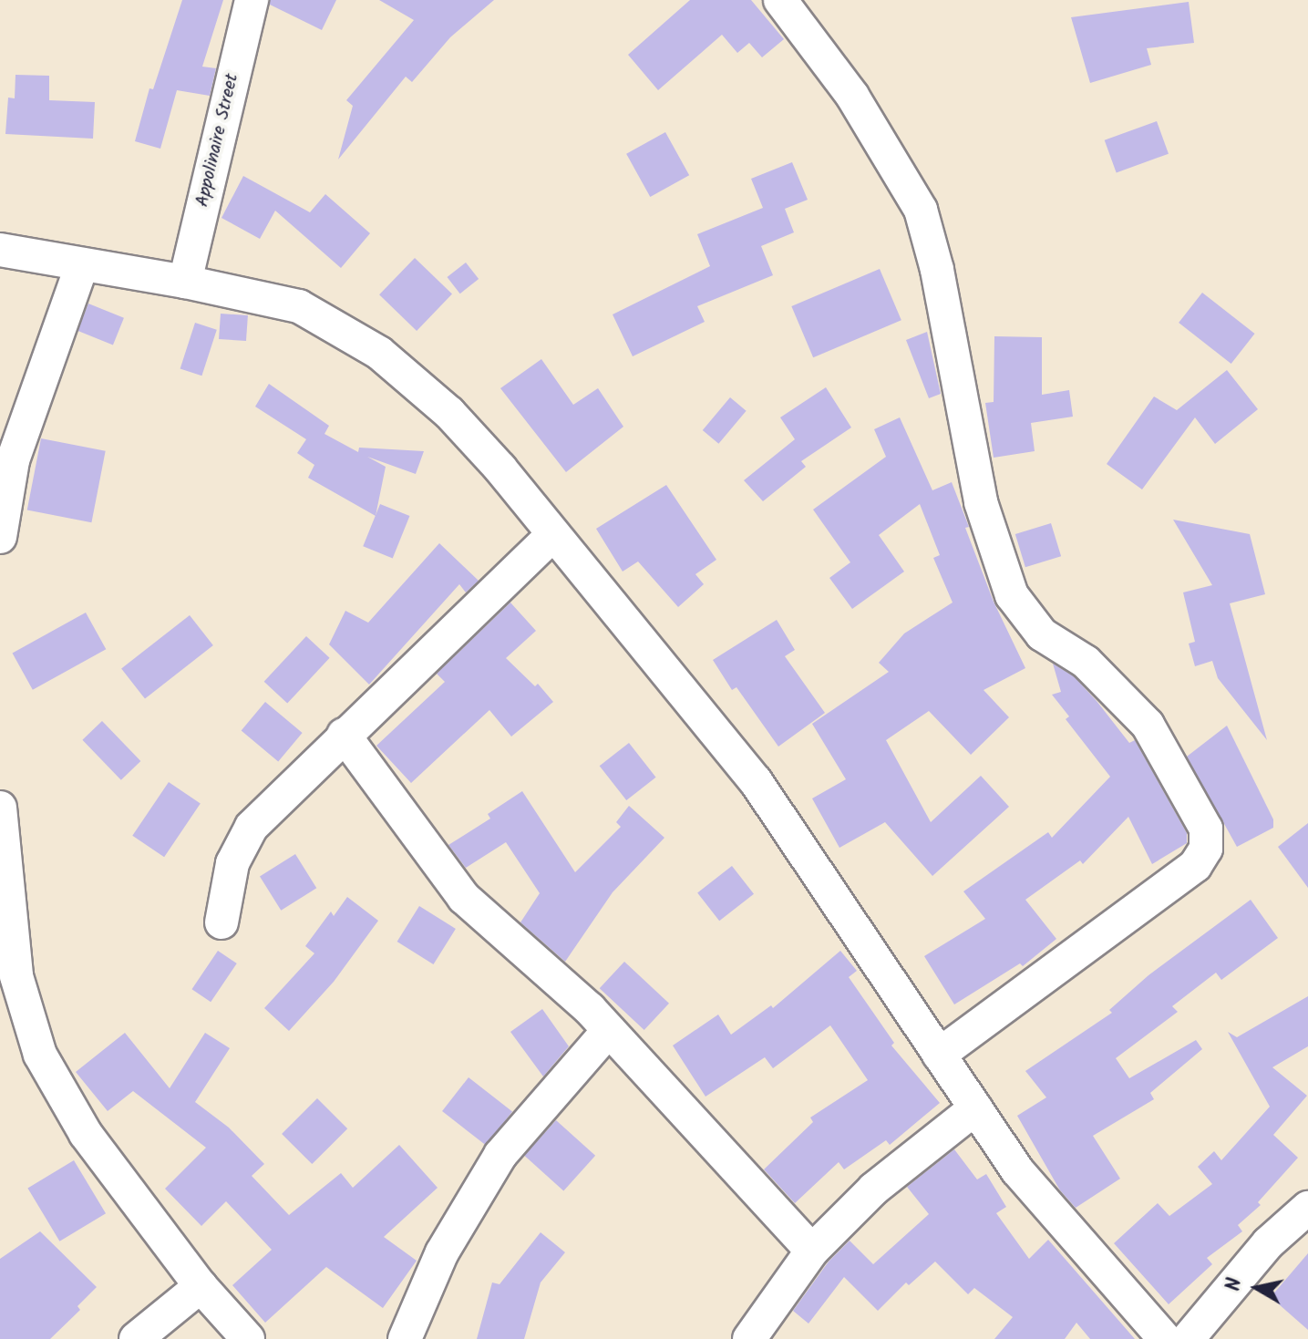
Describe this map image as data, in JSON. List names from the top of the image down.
{
  "streets": {
    "street": ["Appolinaire Street"]
  },
  "north": "left"
}
